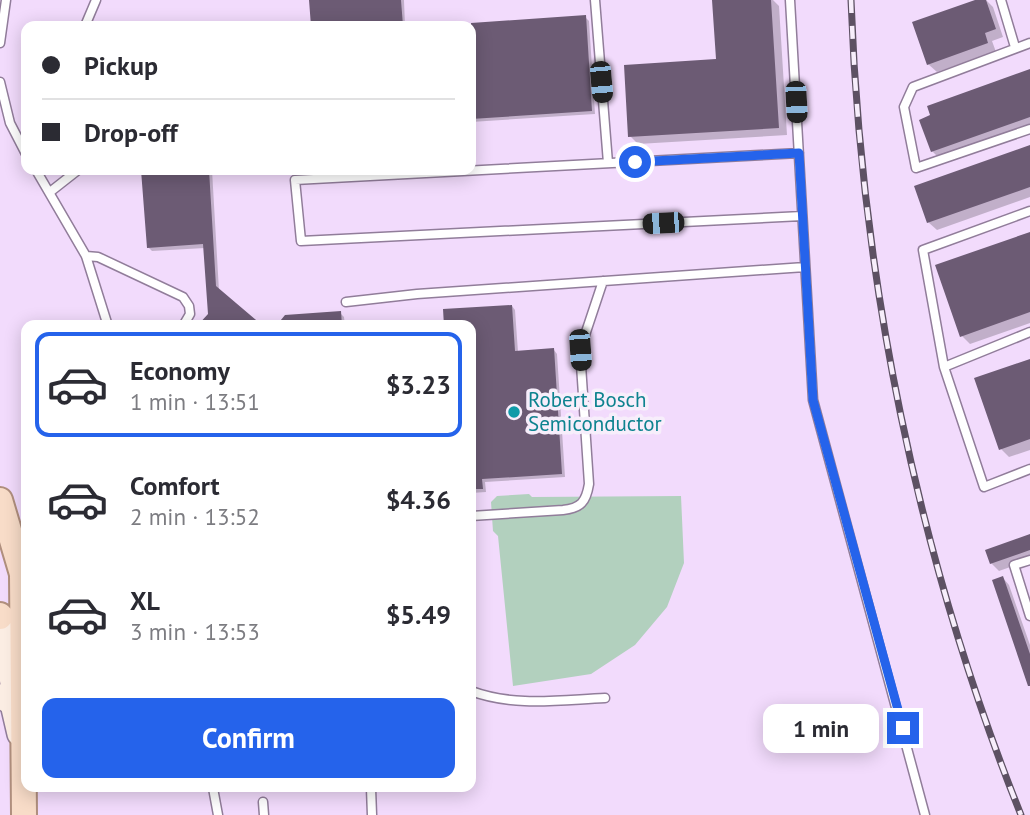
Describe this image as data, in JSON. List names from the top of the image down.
{
  "places": ["Robert Bosch Semiconductor"],
  "page": {
    "banner": ["Pickup", "Drop-off"],
    "list": [
      {
        "name": "Economy",
        "note": "1 min · 13:51",
        "value": "$3.23"
      },
      {
        "name": "Comfort",
        "note": "2 min · 13:52",
        "value": "$4.36"
      },
      {
        "name": "XL",
        "note": "3 min · 13:53",
        "value": "$5.49"
      }
    ],
    "buttons": "Confirm",
    "bubble": "1 min"
  }
}
